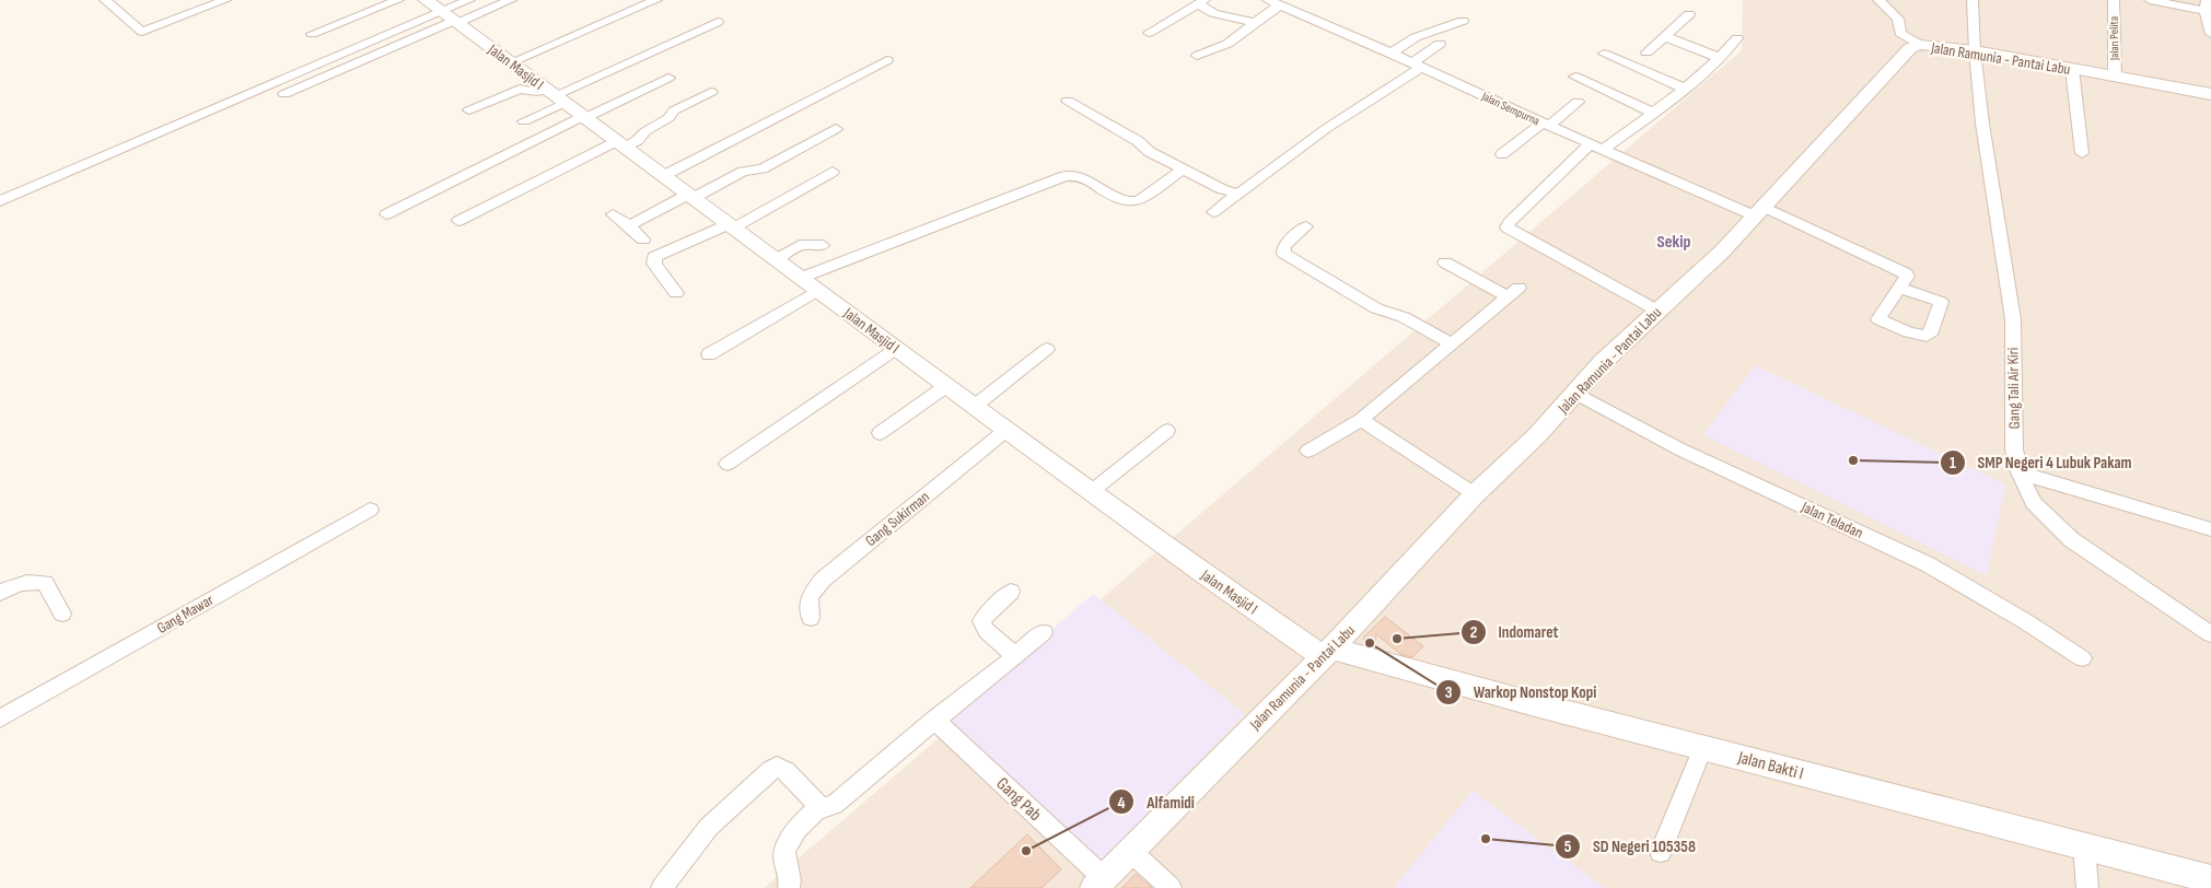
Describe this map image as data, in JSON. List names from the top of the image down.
{
  "streets": {
    "main road": ["Jalan Ramunia - Pantai Labu", "Jalan Masjid I", "Jalan Bakti I"],
    "street": [
      "Jalan Pelita",
      "Jalan Sempurna",
      "Gang Tali Air Kiri",
      "Gang Sukirman",
      "Jalan Teladan",
      "Gang Mawar",
      "Gang Pab"
    ]
  },
  "crossings": [
    ["Jalan Pelita", "Jalan Ramunia - Pantai Labu"],
    ["Jalan Ramunia - Pantai Labu", "Jalan Masjid I"],
    ["Jalan Ramunia - Pantai Labu", "Jalan Sempurna"],
    ["Jalan Ramunia - Pantai Labu", "Gang Tali Air Kiri"],
    ["Jalan Ramunia - Pantai Labu", "Jalan Teladan"],
    ["Jalan Ramunia - Pantai Labu", "Jalan Bakti I"],
    ["Jalan Ramunia - Pantai Labu", "Gang Pab"],
    ["Jalan Masjid I", "Gang Sukirman"],
    ["Jalan Masjid I", "Jalan Bakti I"]
  ],
  "districts": ["Sekip"],
  "places": [
    "SMP Negeri 4 Lubuk Pakam",
    "Indomaret",
    "Warkop Nonstop Kopi",
    "SD Negeri 105358",
    "Alfamidi"
  ]
}
